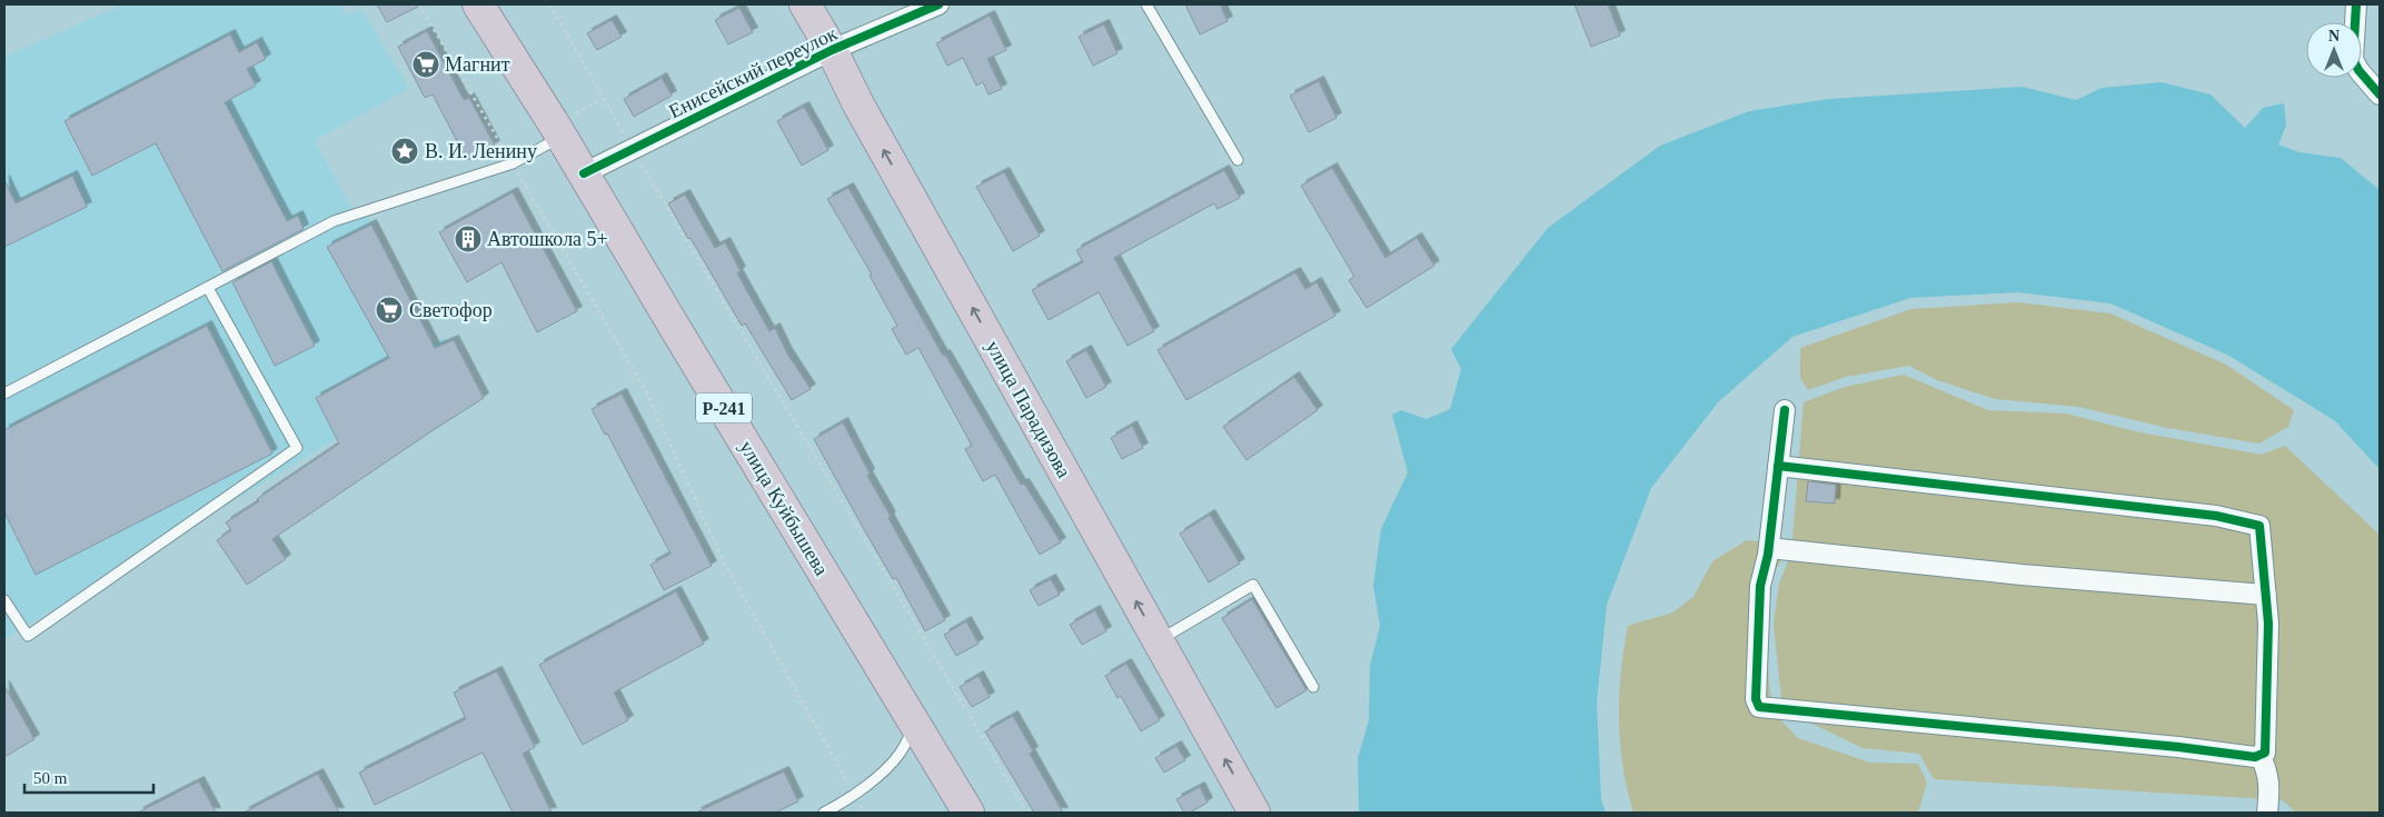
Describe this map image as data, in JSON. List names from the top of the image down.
{
  "streets": {
    "highway": ["Р-241", "улица Парадизова", "улица Куйбышева"],
    "street": ["Енисейский переулок"]
  },
  "crossings": [
    ["Енисейский переулок", "улица Парадизова"],
    ["Енисейский переулок", "улица Куйбышева"]
  ],
  "one_way": ["улица Парадизова"],
  "places": {
    "supermarket": ["Магнит", "Светофор"],
    "place": ["В. И. Ленину"],
    "building": ["Автошкола 5+"]
  },
  "scale_bar": "50 m",
  "north": "top"
}
